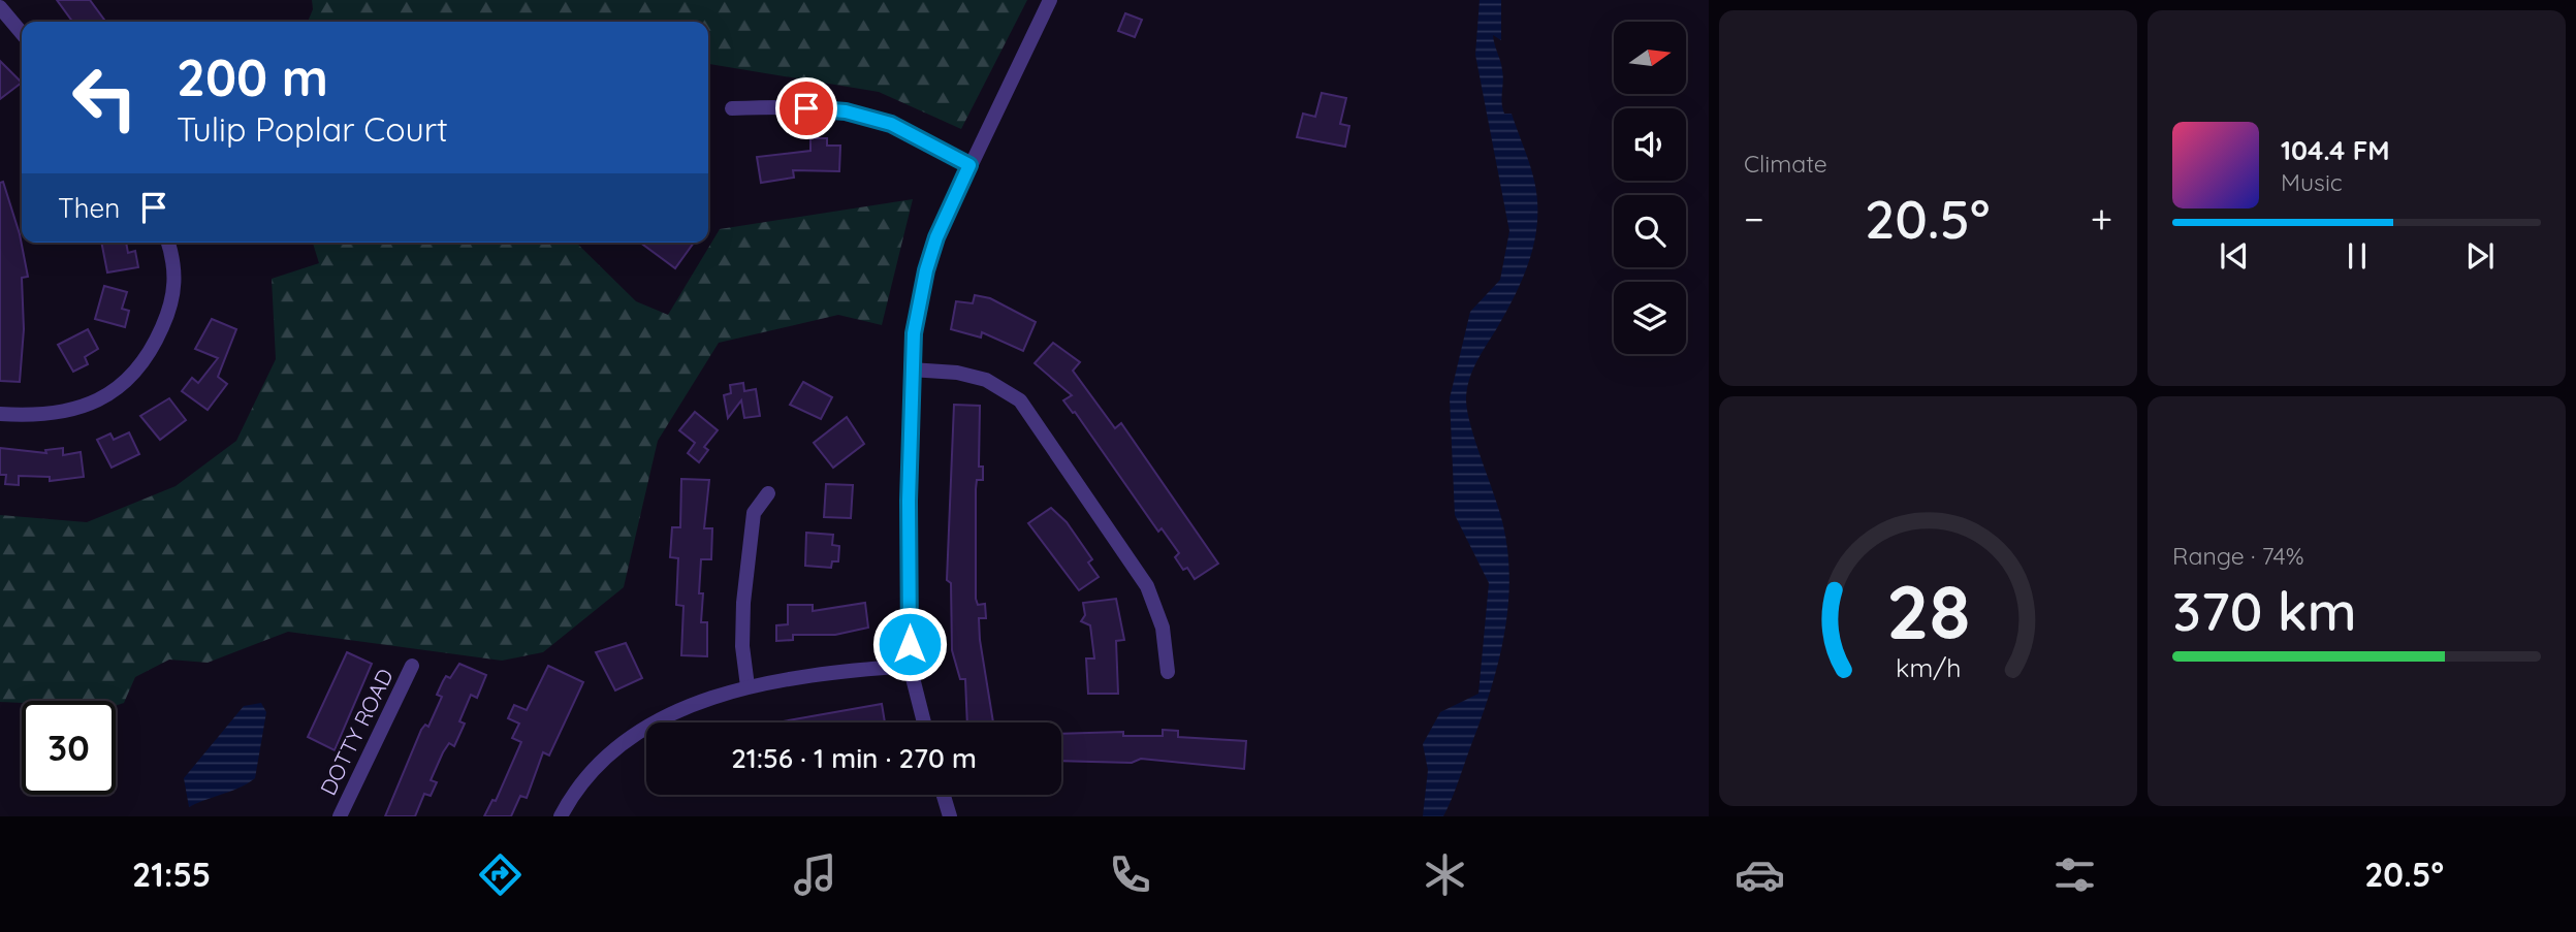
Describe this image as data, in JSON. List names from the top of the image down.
{
  "streets": {
    "street": ["DOTTY ROAD"]
  },
  "north": "right",
  "page": {
    "tile": [
      "Climate",
      ["Range · 74%", "370 km"]
    ],
    "turn": ["200 m", "Tulip Poplar Court"],
    "song": ["104.4 FM", "Music"],
    "then": "Then",
    "heat": ["−", "20.5°", "+"],
    "limit": "30",
    "trip": "21:56 · 1 min · 270 m",
    "tabs": ["21:55", "20.5°"],
    "gauge": ["28", "km/h"]
  }
}
